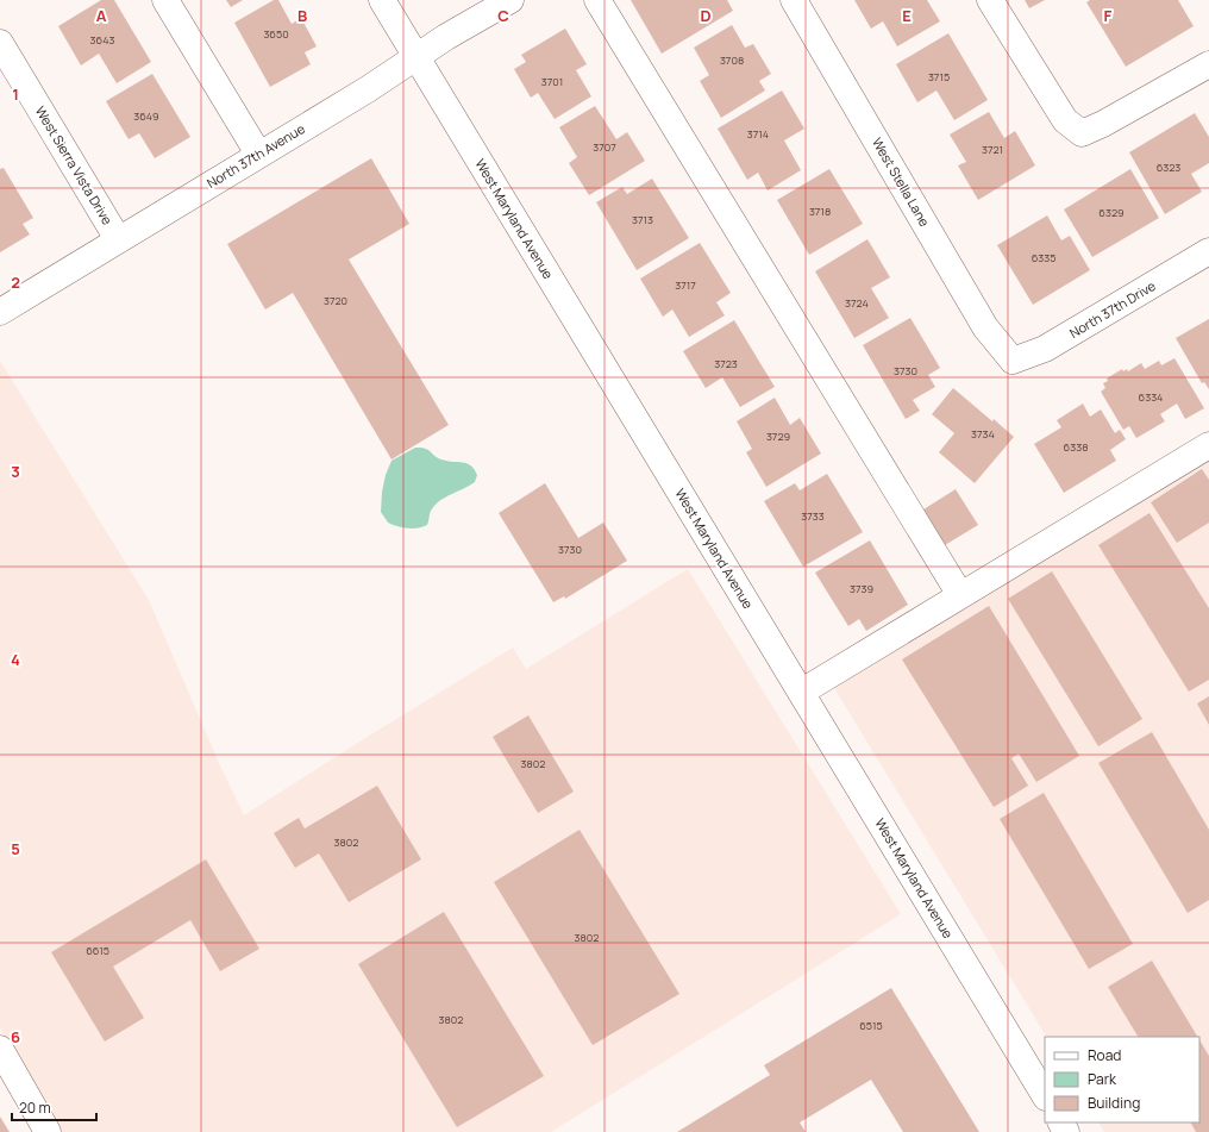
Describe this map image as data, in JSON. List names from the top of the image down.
{
  "streets": {
    "street": [
      "North 37th Avenue",
      "West Sierra Vista Drive",
      "West Stella Lane",
      "West Maryland Avenue",
      "North 37th Drive"
    ]
  },
  "crossings": [
    ["North 37th Avenue", "West Sierra Vista Drive"],
    ["North 37th Avenue", "West Maryland Avenue"],
    ["West Stella Lane", "North 37th Drive"]
  ],
  "house_numbers": [
    "3650",
    "3643",
    "3708",
    "3715",
    "3701",
    "3649",
    "3714",
    "3707",
    "3721",
    "6323",
    "3718",
    "6329",
    "3713",
    "6335",
    "3717",
    "3720",
    "3724",
    "3723",
    "3730",
    "6334",
    "3734",
    "3729",
    "6338",
    "3733",
    "3730",
    "3739",
    "3802",
    "3802",
    "3802",
    "6615",
    "3802",
    "6515"
  ],
  "legend": ["Road", "Park", "Building"],
  "scale_bar": "20 m",
  "grid": {
    "columns": [
      "A",
      "B",
      "C",
      "D",
      "E",
      "F"
    ],
    "rows": [
      "1",
      "2",
      "3",
      "4",
      "5",
      "6"
    ]
  }
}
